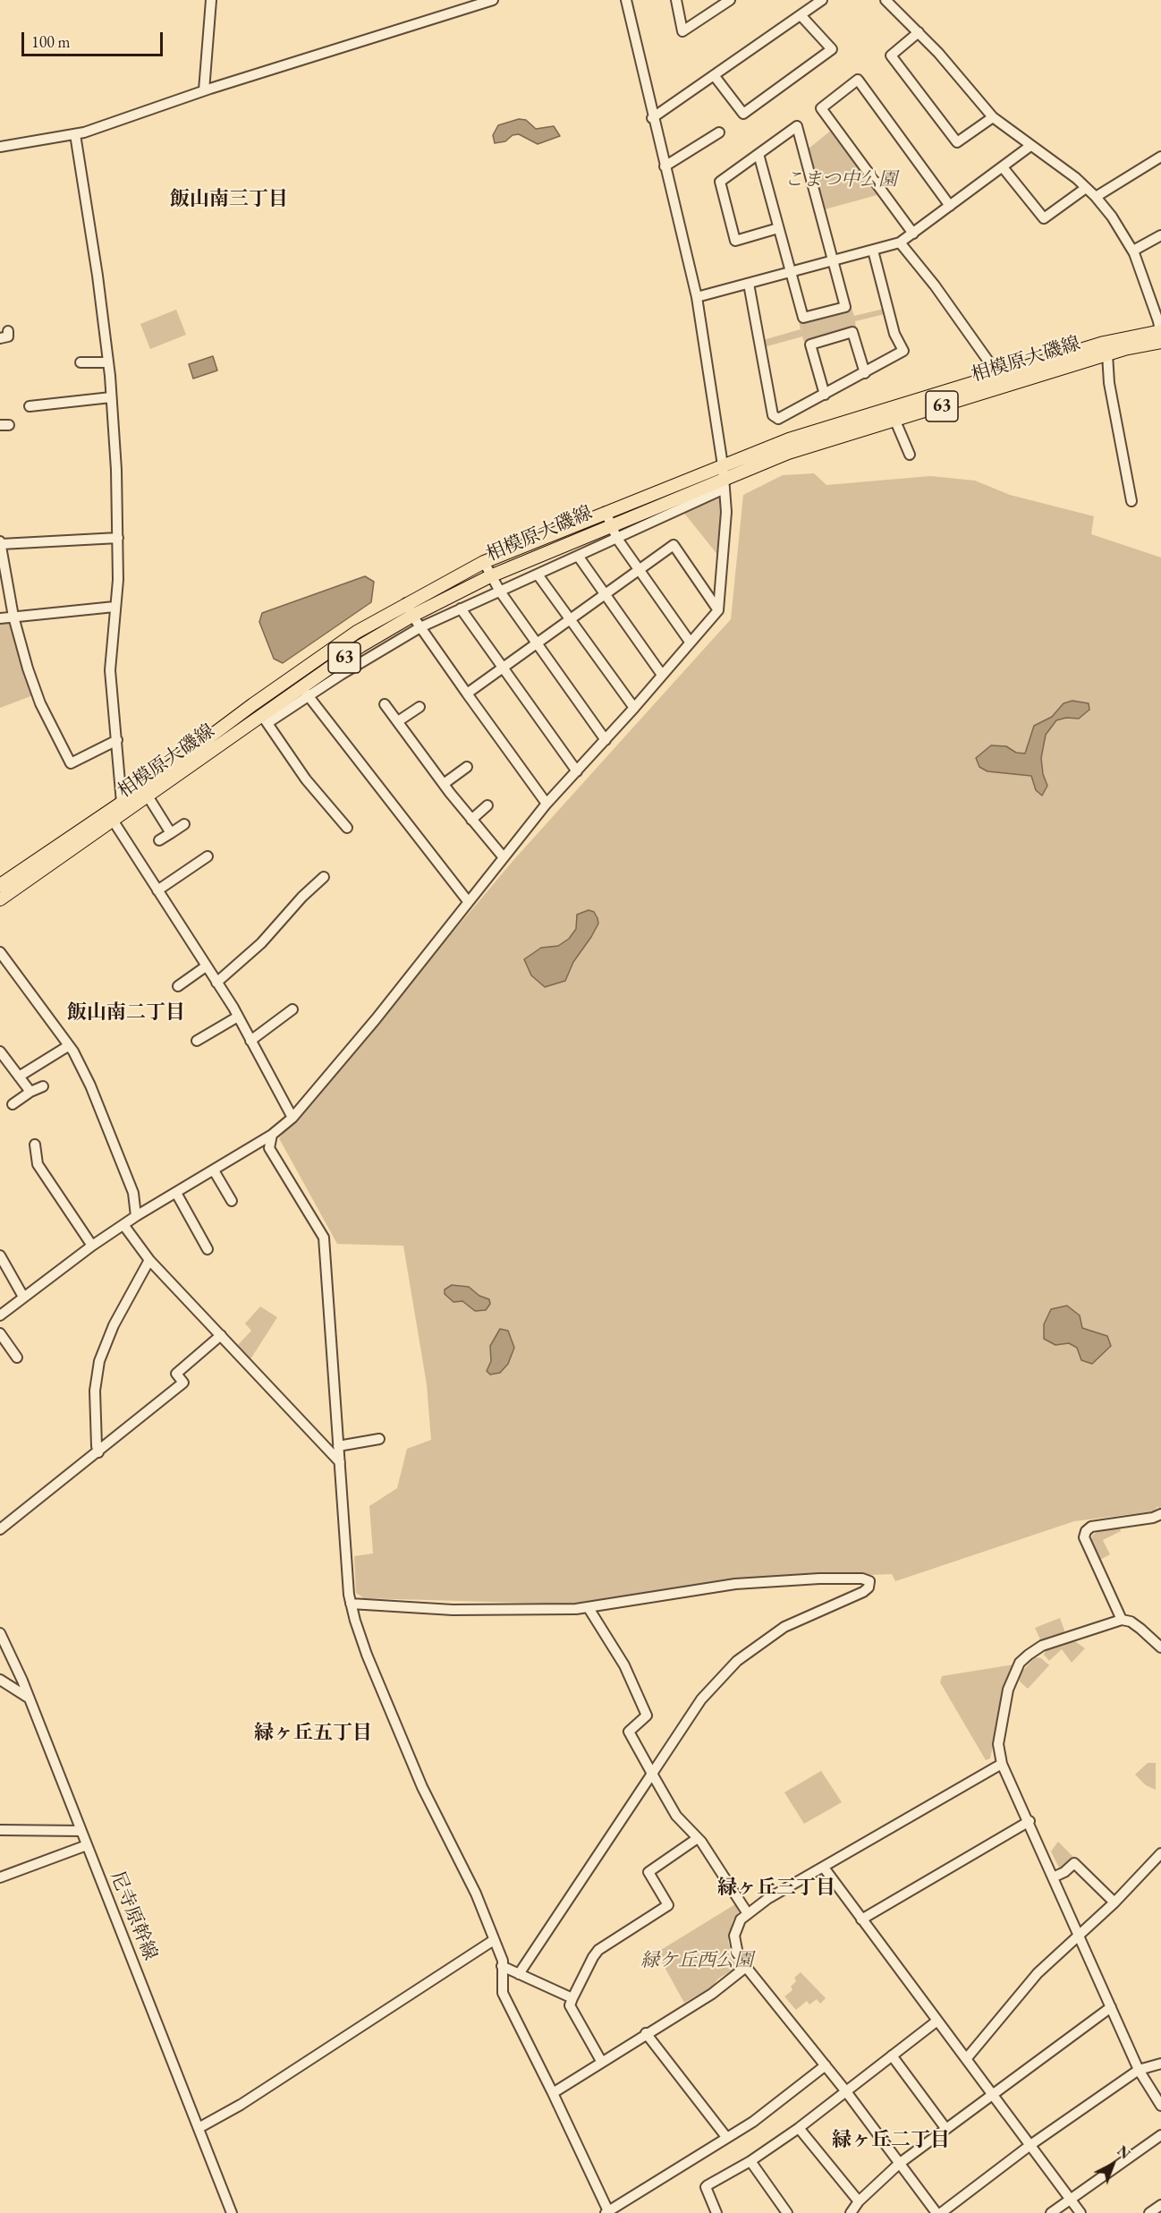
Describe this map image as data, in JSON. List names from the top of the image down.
{
  "streets": {
    "main road": ["相模原大磯線", "63"],
    "street": ["尼寺原幹線"]
  },
  "districts": [
    "飯山南三丁目",
    "飯山南二丁目",
    "緑ヶ丘五丁目",
    "緑ヶ丘三丁目",
    "緑ヶ丘二丁目"
  ],
  "parks": ["こまつ中公園", "緑ケ丘西公園"],
  "scale_bar": "100 m",
  "north": "top right"
}
